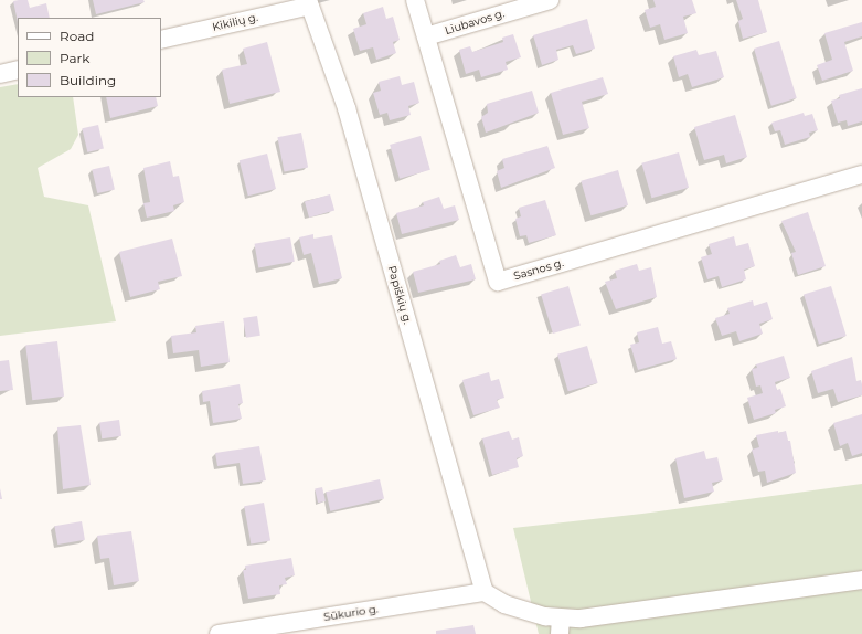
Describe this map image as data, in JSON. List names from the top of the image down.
{
  "streets": {
    "street": [
      "Kikilių g.",
      "Liubavos g.",
      "Sasnos g.",
      "Papiškių g.",
      "Sūkurio g."
    ]
  },
  "crossings": [
    ["Kikilių g.", "Papiškių g."],
    ["Liubavos g.", "Sasnos g."],
    ["Papiškių g.", "Sūkurio g."]
  ],
  "legend": ["Road", "Park", "Building"]
}
